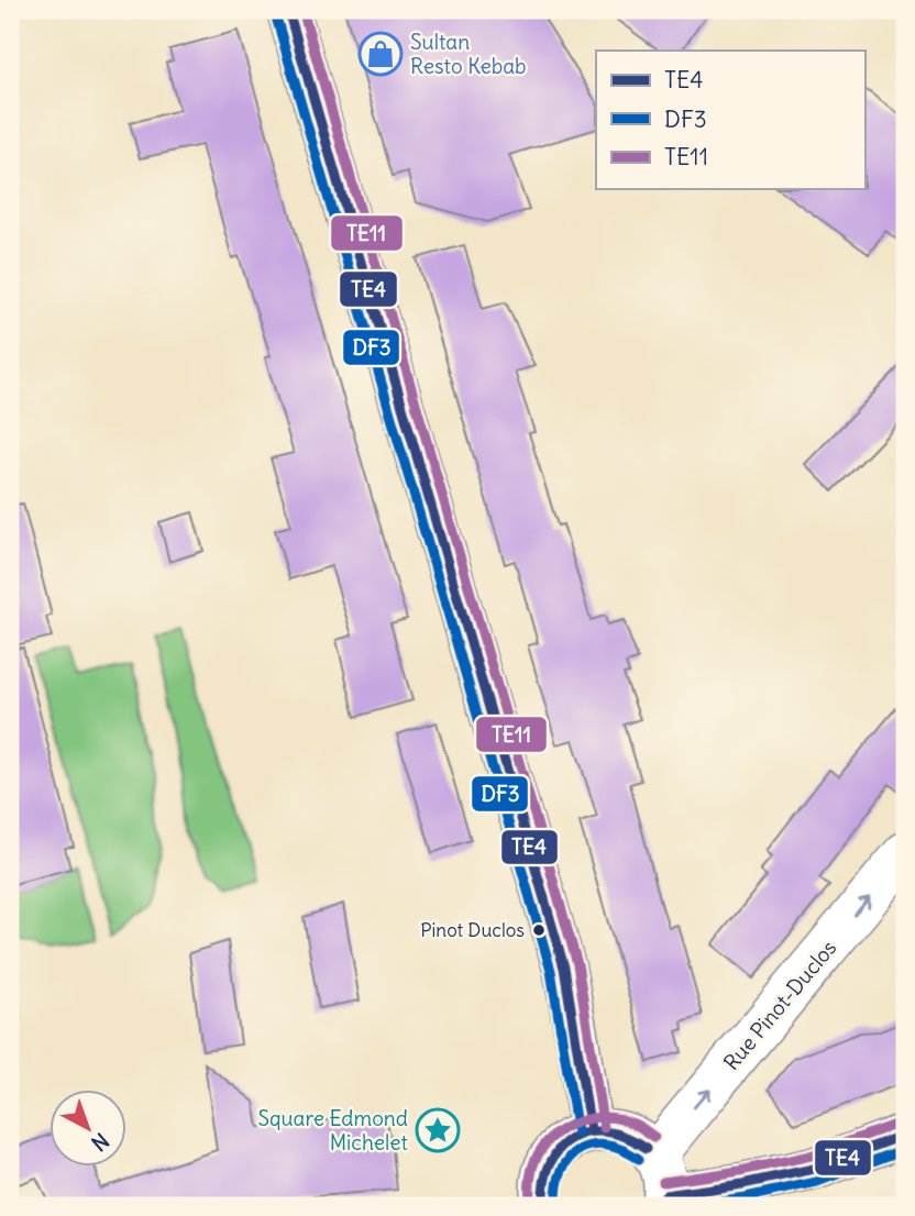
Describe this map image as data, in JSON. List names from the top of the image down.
{
  "streets": {
    "street": ["Rue Pinot-Duclos"]
  },
  "one_way": ["Rue Pinot-Duclos"],
  "places": {
    "shop": ["Sultan Resto Kebab"],
    "other": ["Pinot Duclos"],
    "place": ["Square Edmond Michelet"]
  },
  "lines": ["transit line TE4", "transit line TE11", "transit line DF3"],
  "legend": ["TE4", "DF3", "TE11"],
  "north": "bottom right"
}
